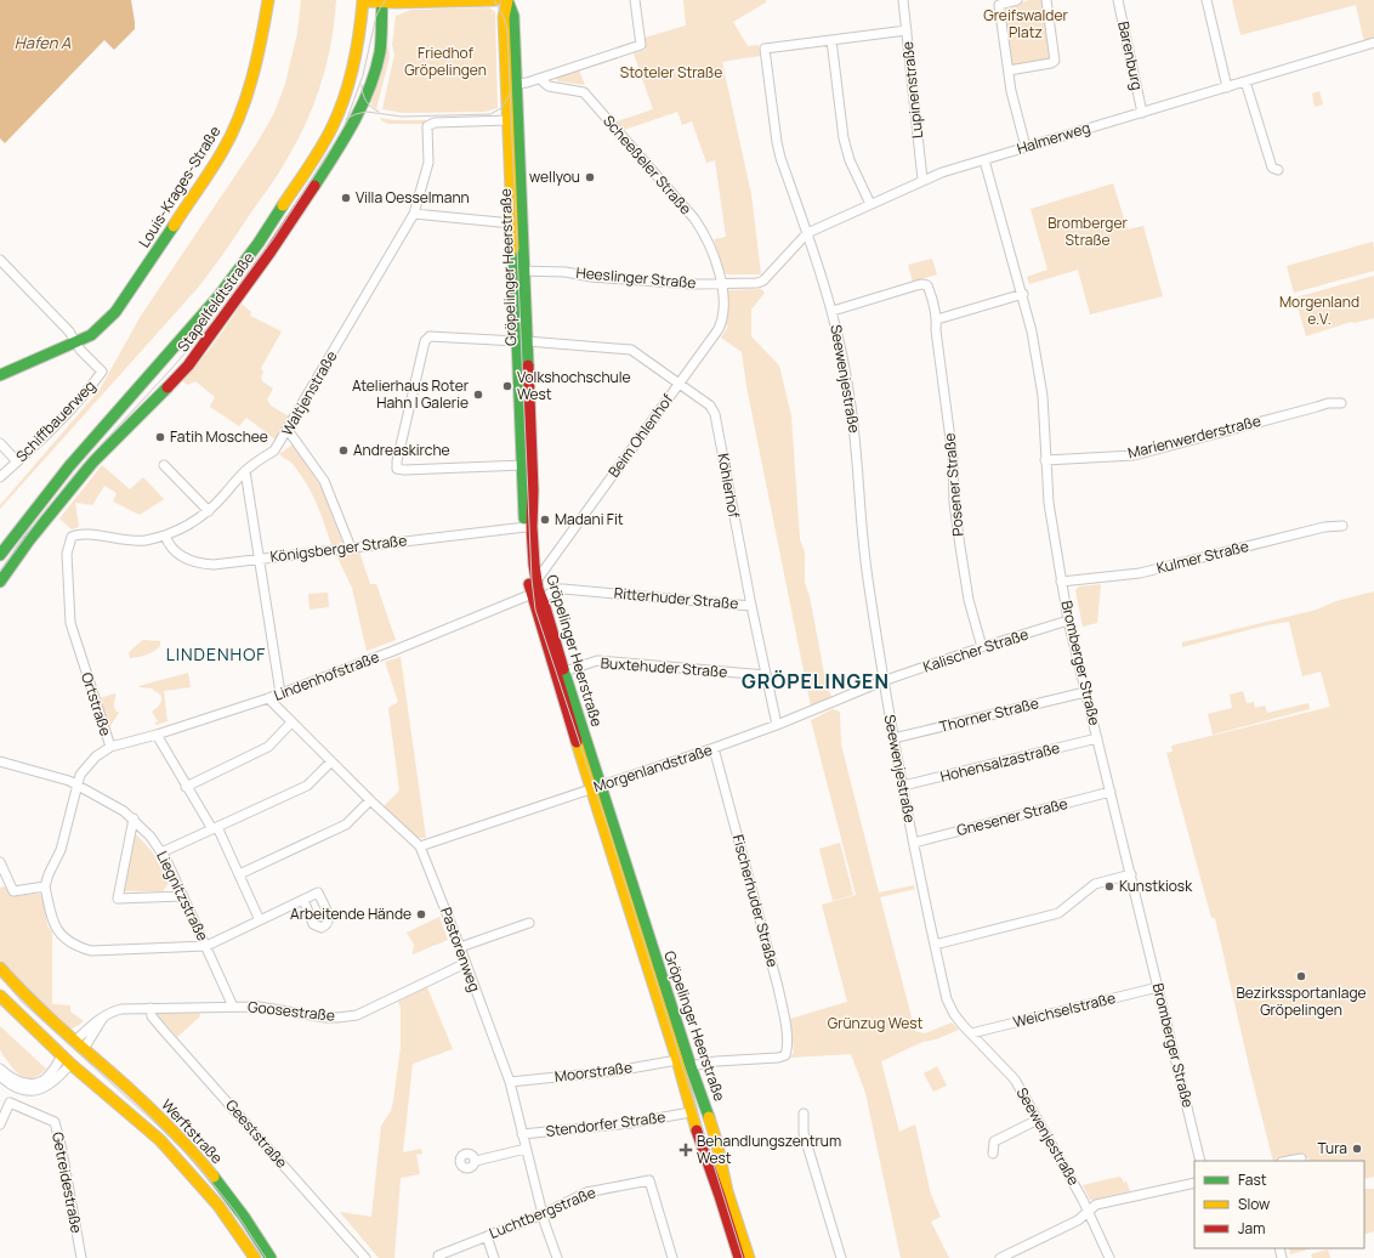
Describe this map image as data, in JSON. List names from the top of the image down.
{
  "streets": {
    "main road": [
      "Louis-Krages-Straße",
      "Gröpelinger Heerstraße",
      "Stapelfeldtstraße",
      "Werftstraße"
    ],
    "street": [
      "Barenburg",
      "Lupinenstraße",
      "Halmerweg",
      "Scheeßeler Straße",
      "Heeslinger Straße",
      "Seewenjestraße",
      "Waltjenstraße",
      "Schiffbauerweg",
      "Beim Ohlenhof",
      "Marienwerderstraße",
      "Posener Straße",
      "Köhlerhof",
      "Königsberger Straße",
      "Kulmer Straße",
      "Ritterhuder Straße",
      "Kalischer Straße",
      "Bromberger Straße",
      "Buxtehuder Straße",
      "Lindenhofstraße",
      "Ortstraße",
      "Thorner Straße",
      "Hohensalzastraße",
      "Morgenlandstraße",
      "Gnesener Straße",
      "Liegnitzstraße",
      "Fischerhuder Straße",
      "Pastorenweg",
      "Weichselstraße",
      "Goosestraße",
      "Moorstraße",
      "Stendorfer Straße",
      "Geeststraße",
      "Getreidestraße",
      "Luchtbergstraße"
    ]
  },
  "crossings": [
    ["Barenburg", "Halmerweg"],
    ["Lupinenstraße", "Halmerweg"],
    ["Halmerweg", "Heeslinger Straße"],
    ["Halmerweg", "Seewenjestraße"],
    ["Halmerweg", "Bromberger Straße"],
    ["Scheeßeler Straße", "Heeslinger Straße"],
    ["Scheeßeler Straße", "Beim Ohlenhof"],
    ["Louis-Krages-Straße", "Schiffbauerweg"],
    ["Gröpelinger Heerstraße", "Heeslinger Straße"],
    ["Gröpelinger Heerstraße", "Waltjenstraße"],
    ["Gröpelinger Heerstraße", "Beim Ohlenhof"],
    ["Gröpelinger Heerstraße", "Köhlerhof"],
    ["Gröpelinger Heerstraße", "Königsberger Straße"],
    ["Gröpelinger Heerstraße", "Ritterhuder Straße"],
    ["Gröpelinger Heerstraße", "Buxtehuder Straße"],
    ["Gröpelinger Heerstraße", "Lindenhofstraße"],
    ["Gröpelinger Heerstraße", "Morgenlandstraße"],
    ["Gröpelinger Heerstraße", "Fischerhuder Straße"],
    ["Gröpelinger Heerstraße", "Moorstraße"],
    ["Gröpelinger Heerstraße", "Stendorfer Straße"],
    ["Heeslinger Straße", "Beim Ohlenhof"],
    ["Seewenjestraße", "Posener Straße"],
    ["Seewenjestraße", "Kalischer Straße"],
    ["Seewenjestraße", "Thorner Straße"],
    ["Seewenjestraße", "Hohensalzastraße"],
    ["Seewenjestraße", "Morgenlandstraße"],
    ["Seewenjestraße", "Gnesener Straße"],
    ["Seewenjestraße", "Weichselstraße"],
    ["Waltjenstraße", "Königsberger Straße"],
    ["Waltjenstraße", "Ortstraße"],
    ["Beim Ohlenhof", "Köhlerhof"],
    ["Beim Ohlenhof", "Ritterhuder Straße"],
    ["Beim Ohlenhof", "Lindenhofstraße"],
    ["Marienwerderstraße", "Bromberger Straße"],
    ["Posener Straße", "Kalischer Straße"],
    ["Köhlerhof", "Ritterhuder Straße"],
    ["Kulmer Straße", "Bromberger Straße"],
    ["Ritterhuder Straße", "Buxtehuder Straße"],
    ["Ritterhuder Straße", "Lindenhofstraße"],
    ["Ritterhuder Straße", "Morgenlandstraße"],
    ["Kalischer Straße", "Bromberger Straße"],
    ["Kalischer Straße", "Morgenlandstraße"],
    ["Bromberger Straße", "Thorner Straße"],
    ["Bromberger Straße", "Hohensalzastraße"],
    ["Bromberger Straße", "Gnesener Straße"],
    ["Bromberger Straße", "Weichselstraße"],
    ["Lindenhofstraße", "Ortstraße"],
    ["Lindenhofstraße", "Pastorenweg"],
    ["Ortstraße", "Liegnitzstraße"],
    ["Morgenlandstraße", "Fischerhuder Straße"],
    ["Morgenlandstraße", "Pastorenweg"],
    ["Liegnitzstraße", "Goosestraße"],
    ["Pastorenweg", "Goosestraße"],
    ["Pastorenweg", "Moorstraße"],
    ["Pastorenweg", "Stendorfer Straße"],
    ["Pastorenweg", "Luchtbergstraße"],
    ["Goosestraße", "Werftstraße"],
    ["Goosestraße", "Geeststraße"]
  ],
  "districts": ["LINDENHOF", "GRÖPELINGEN"],
  "water": ["Hafen A"],
  "parks": [
    "Greifswalder Platz",
    "Friedhof Gröpelingen",
    "Stoteler Straße",
    "Bromberger Straße",
    "Morgenland e.V.",
    "Grünzug West"
  ],
  "places": {
    "other": [
      "wellyou",
      "Villa Oesselmann",
      "Volkshochschule West",
      "Atelierhaus Roter Hahn I Galerie",
      "Fatih Moschee",
      "Andreaskirche",
      "Madani Fit",
      "Kunstkiosk",
      "Arbeitende Hände",
      "Bezirkssportanlage Gröpelingen",
      "Tura"
    ],
    "health": ["Behandlungszentrum West"]
  },
  "legend": ["Fast", "Slow", "Jam"]
}
